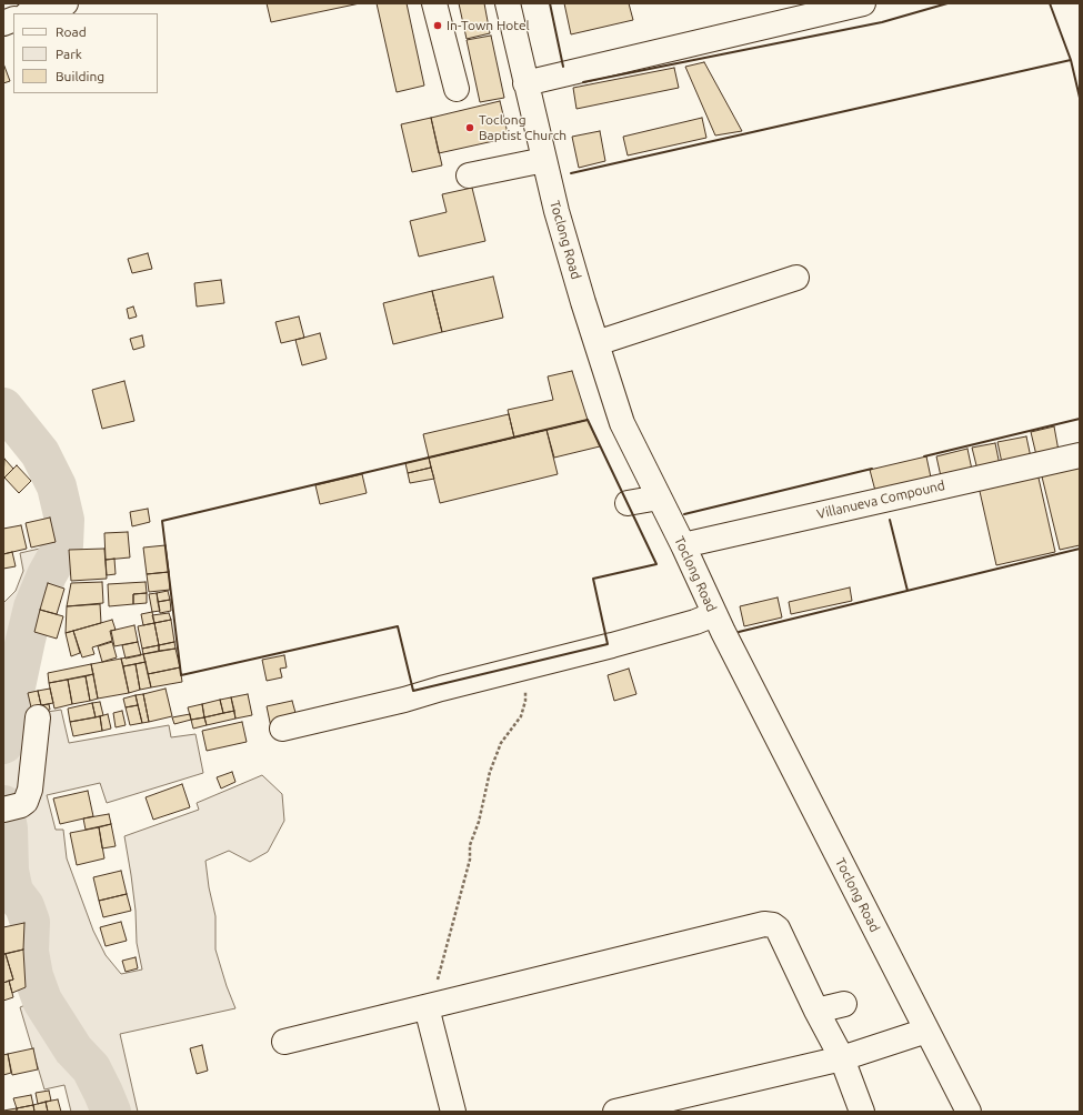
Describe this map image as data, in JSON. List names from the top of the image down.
{
  "streets": {
    "street": ["Toclong Road", "Villanueva Compound"]
  },
  "crossings": [
    ["Toclong Road", "Villanueva Compound"]
  ],
  "places": ["In-Town Hotel", "Toclong Baptist Church"],
  "legend": ["Road", "Park", "Building"]
}
